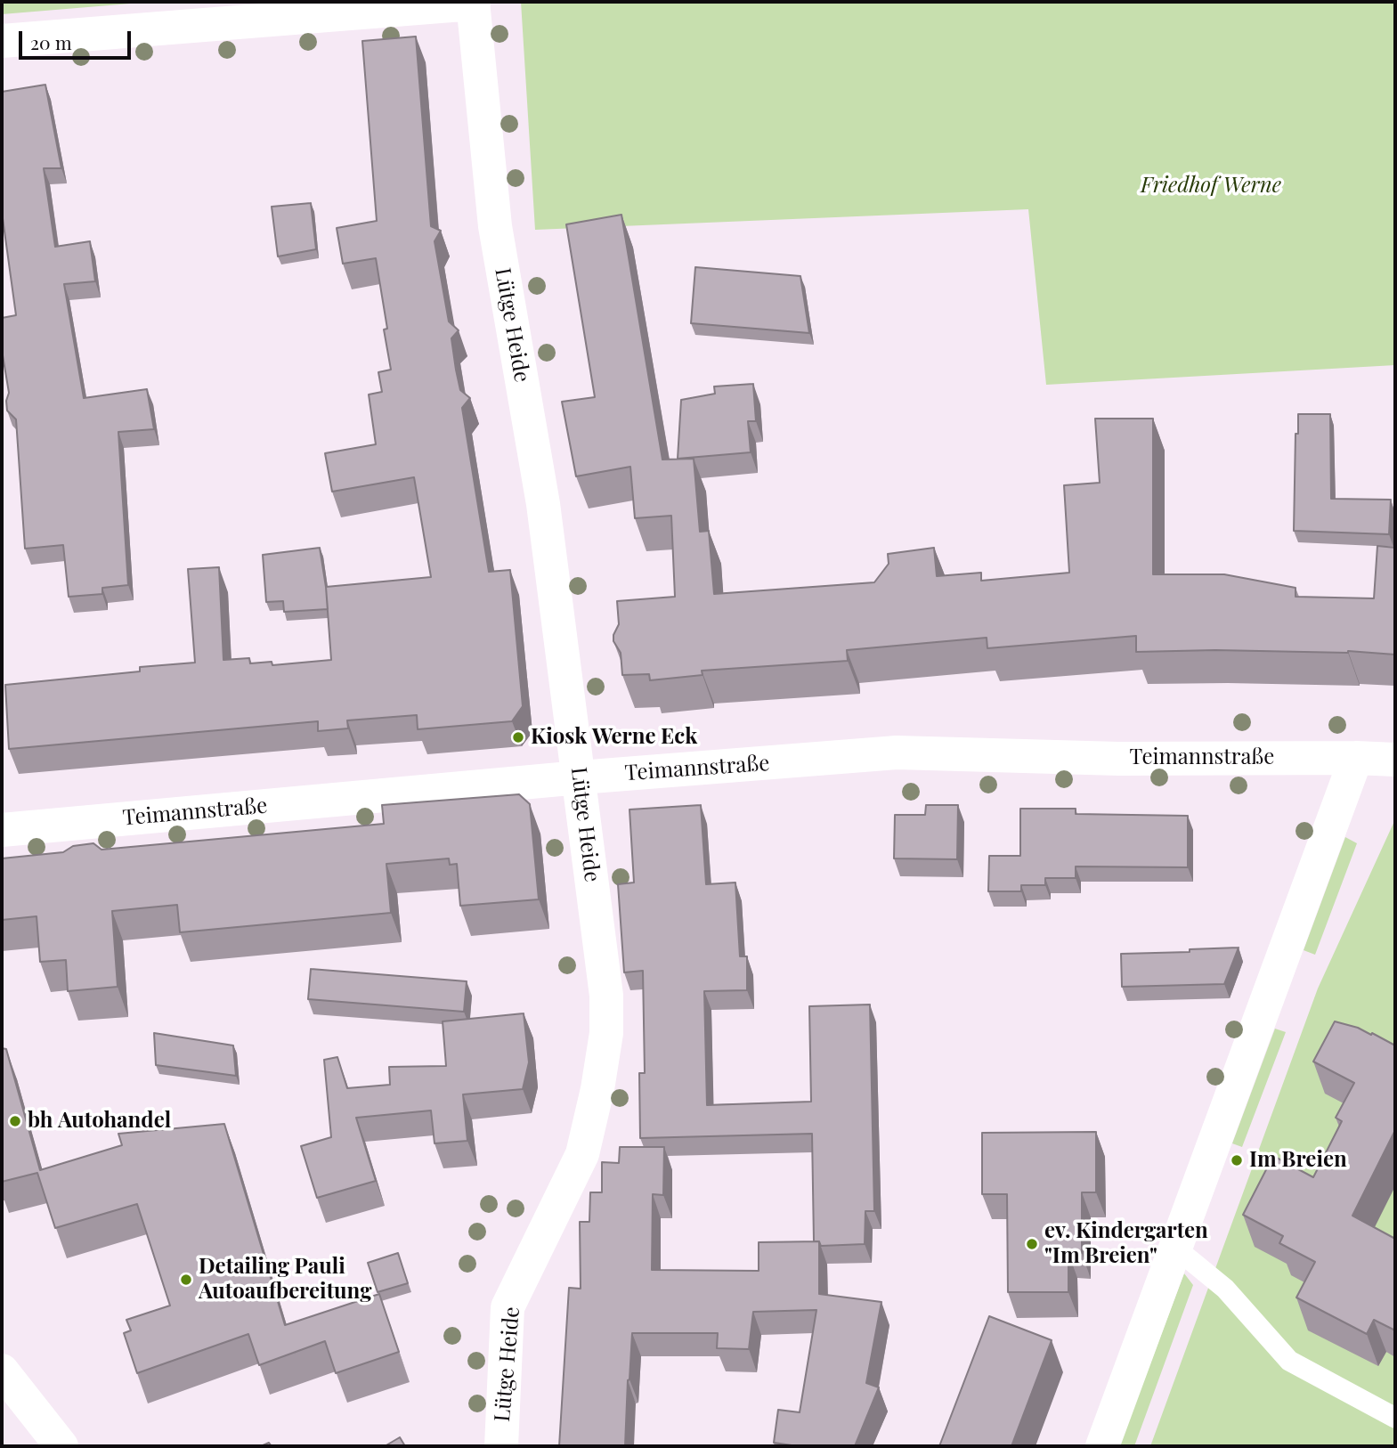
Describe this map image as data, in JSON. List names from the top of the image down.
{
  "streets": {
    "street": ["Lütge Heide", "Teimannstraße"]
  },
  "crossings": [
    ["Lütge Heide", "Teimannstraße"]
  ],
  "parks": ["Friedhof Werne"],
  "places": [
    "Kiosk Werne Eck",
    "bh Autohandel",
    "Im Breien",
    "ev. Kindergarten \"Im Breien\"",
    "Detailing Pauli Autoaufbereitung"
  ],
  "scale_bar": "20 m"
}
